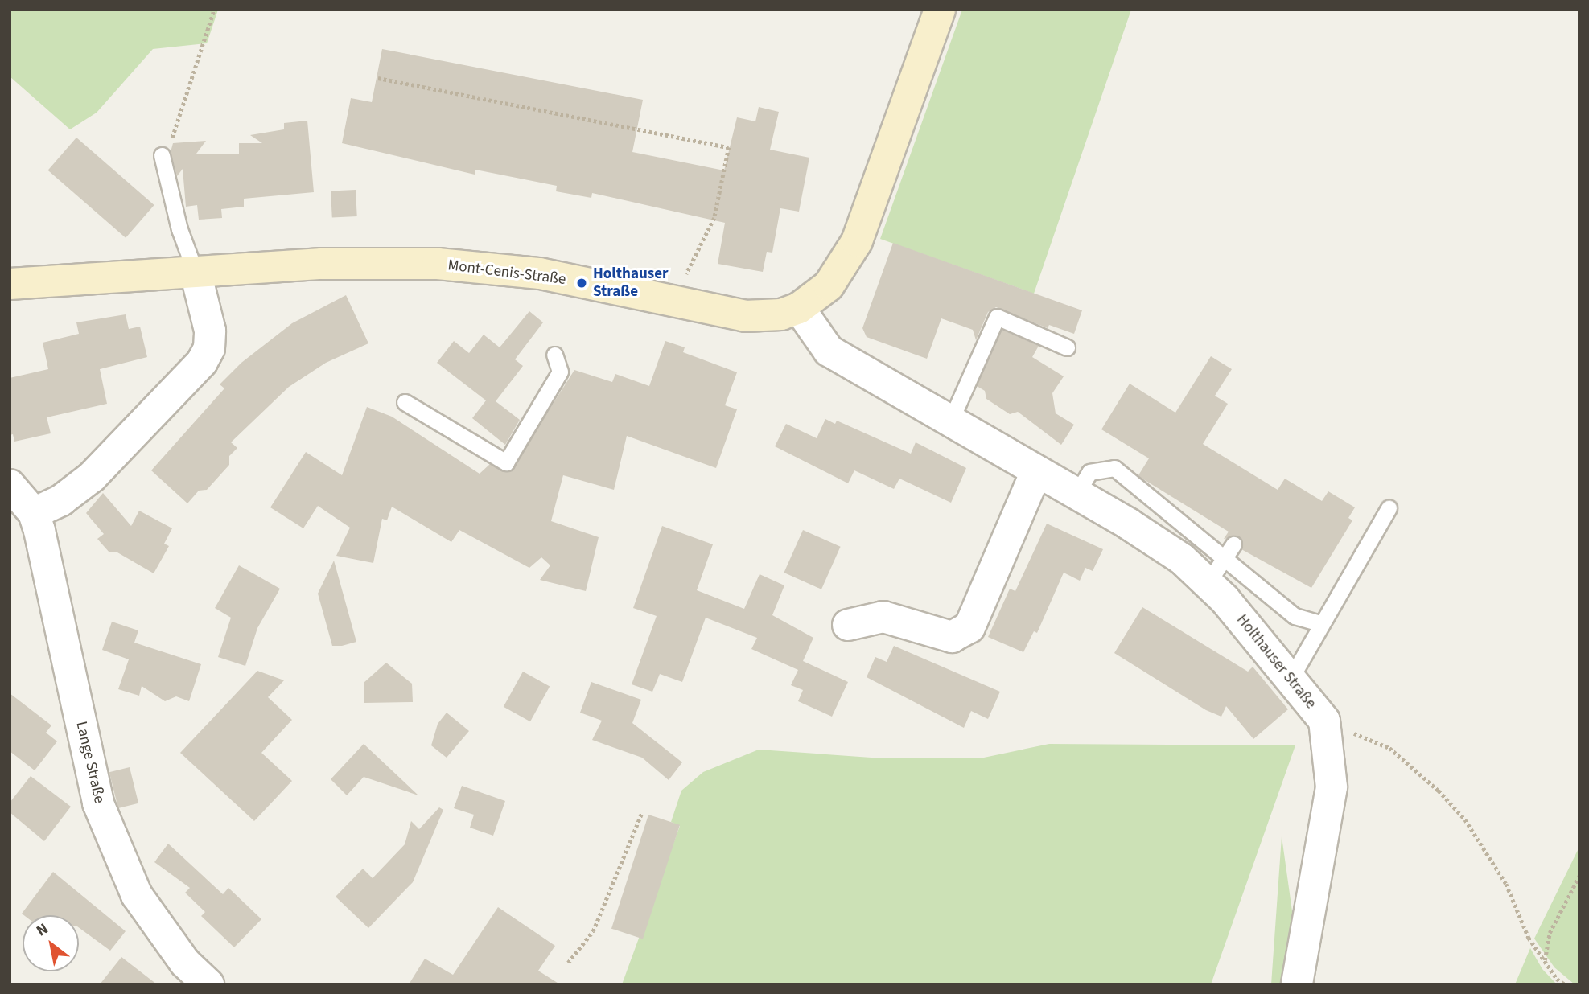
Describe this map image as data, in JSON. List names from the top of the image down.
{
  "streets": {
    "main road": ["Mont-Cenis-Straße"],
    "street": ["Holthauser Straße", "Lange Straße"]
  },
  "crossings": [
    ["Mont-Cenis-Straße", "Holthauser Straße"]
  ],
  "places": ["Holthauser Straße"],
  "north": "top left"
}
